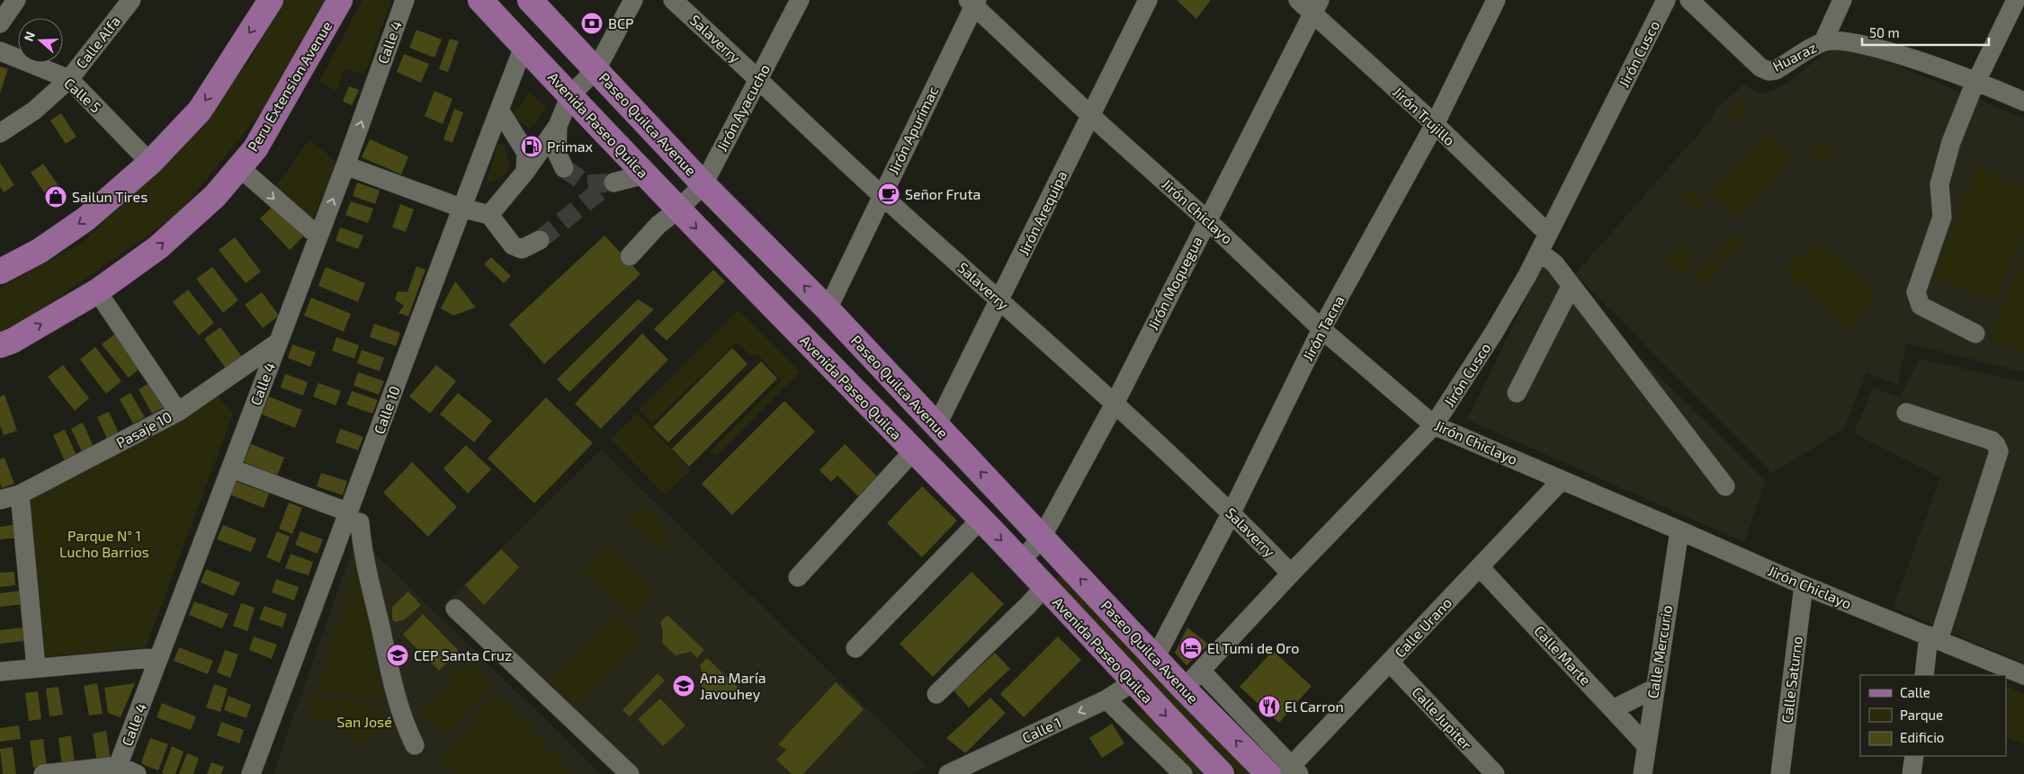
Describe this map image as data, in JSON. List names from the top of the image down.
{
  "streets": {
    "main road": ["Peru Extension Avenue", "Paseo Quilca Avenue", "Avenida Paseo Quilca"],
    "street": [
      "Salaverry",
      "Calle Alfa",
      "Calle 4",
      "Jirón Cusco",
      "Huaraz",
      "Calle 5",
      "Jirón Ayacucho",
      "Jirón Trujillo",
      "Jirón Apurímac",
      "Jirón Chiclayo",
      "Jirón Arequipa",
      "Jirón Moquegua",
      "Jirón Tacna",
      "Calle 10",
      "Pasaje 10",
      "Calle Urano",
      "Calle Mercurio",
      "Calle Marte",
      "Calle Saturno",
      "Calle Jupiter",
      "Calle 1"
    ]
  },
  "crossings": [
    ["Salaverry", "Jirón Cusco"],
    ["Salaverry", "Jirón Ayacucho"],
    ["Salaverry", "Jirón Apurímac"],
    ["Salaverry", "Jirón Arequipa"],
    ["Salaverry", "Jirón Moquegua"],
    ["Salaverry", "Jirón Tacna"],
    ["Calle Alfa", "Calle 5"],
    ["Calle 4", "Pasaje 10"],
    ["Jirón Cusco", "Jirón Trujillo"],
    ["Jirón Cusco", "Paseo Quilca Avenue"],
    ["Jirón Cusco", "Jirón Chiclayo"],
    ["Jirón Ayacucho", "Paseo Quilca Avenue"],
    ["Jirón Ayacucho", "Avenida Paseo Quilca"],
    ["Jirón Trujillo", "Jirón Moquegua"],
    ["Jirón Trujillo", "Jirón Tacna"],
    ["Paseo Quilca Avenue", "Jirón Apurímac"],
    ["Paseo Quilca Avenue", "Jirón Arequipa"],
    ["Paseo Quilca Avenue", "Jirón Moquegua"],
    ["Paseo Quilca Avenue", "Jirón Tacna"],
    ["Avenida Paseo Quilca", "Jirón Moquegua"],
    ["Avenida Paseo Quilca", "Calle 10"],
    ["Avenida Paseo Quilca", "Calle 1"],
    ["Jirón Apurímac", "Jirón Chiclayo"],
    ["Jirón Chiclayo", "Jirón Arequipa"],
    ["Jirón Chiclayo", "Jirón Moquegua"],
    ["Jirón Chiclayo", "Jirón Tacna"],
    ["Jirón Chiclayo", "Calle Urano"],
    ["Jirón Chiclayo", "Calle Mercurio"],
    ["Jirón Chiclayo", "Calle Saturno"],
    ["Calle Urano", "Calle Marte"],
    ["Calle Urano", "Calle Jupiter"],
    ["Calle Mercurio", "Calle Marte"]
  ],
  "one_way": ["Paseo Quilca Avenue", "Avenida Paseo Quilca"],
  "parks": ["Parque N° 1 Lucho Barrios", "San José"],
  "places": {
    "bank": ["BCP"],
    "fuel station": ["Primax"],
    "cafe": ["Señor Fruta"],
    "shop": ["Sailun Tires"],
    "hotel": ["El Tumi de Oro"],
    "school or university": ["CEP Santa Cruz", "Ana María Javouhey"],
    "restaurant": ["El Carron"]
  },
  "legend": ["Calle", "Parque", "Edificio"],
  "scale_bar": "50 m",
  "north": "left"
}
